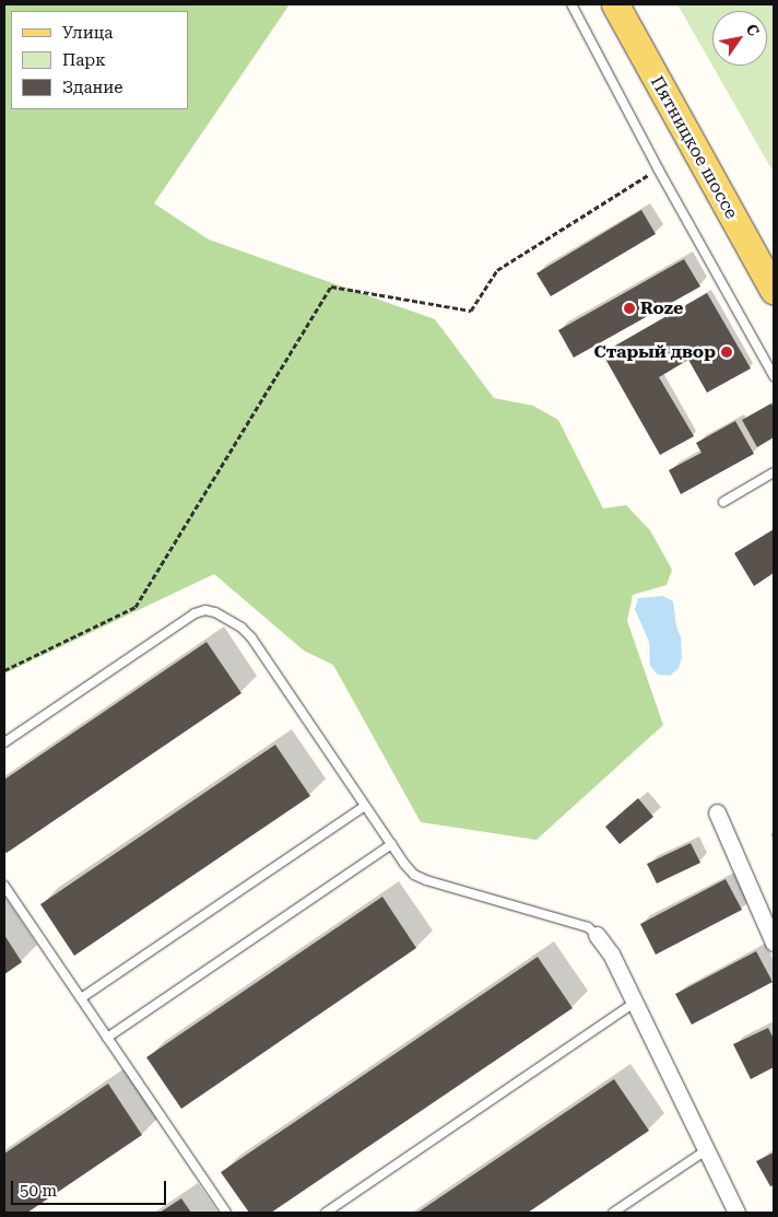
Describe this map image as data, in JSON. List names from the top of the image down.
{
  "streets": {
    "main road": ["Пятницкое шоссе"]
  },
  "places": ["Roze", "Старый двор"],
  "legend": ["Улица", "Парк", "Здание"],
  "scale_bar": "50 m",
  "north": "top right"
}
